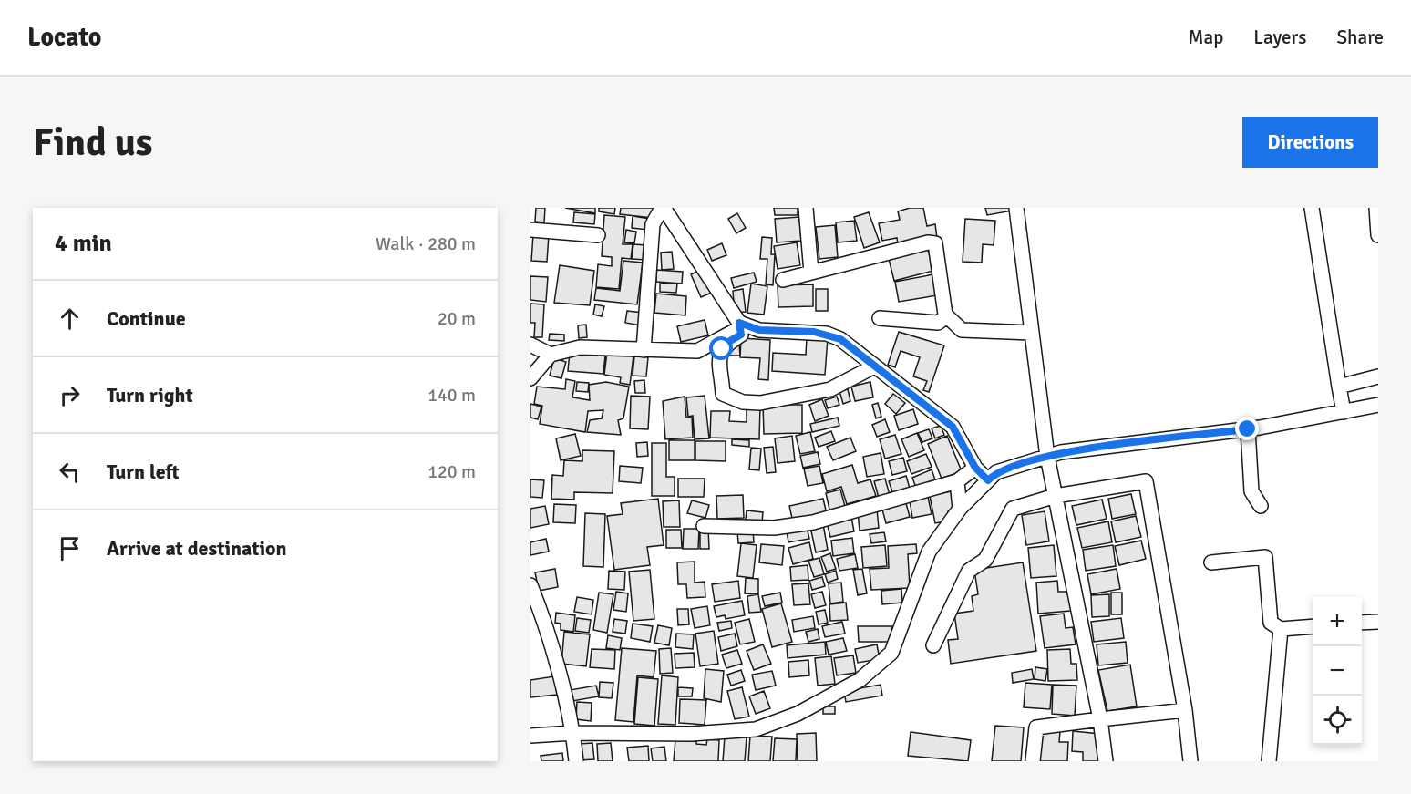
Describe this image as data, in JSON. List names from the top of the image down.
{
  "page": {
    "header": "Locato",
    "nav": ["Map", "Layers", "Share"],
    "buttons": "Directions",
    "title": "Find us",
    "heading": ["4 min", "Walk · 280 m"],
    "list": [
      ["Continue", "20 m"],
      ["Turn right", "140 m"],
      ["Turn left", "120 m"],
      "Arrive at destination"
    ],
    "map_buttons": ["+", "−"]
  }
}
